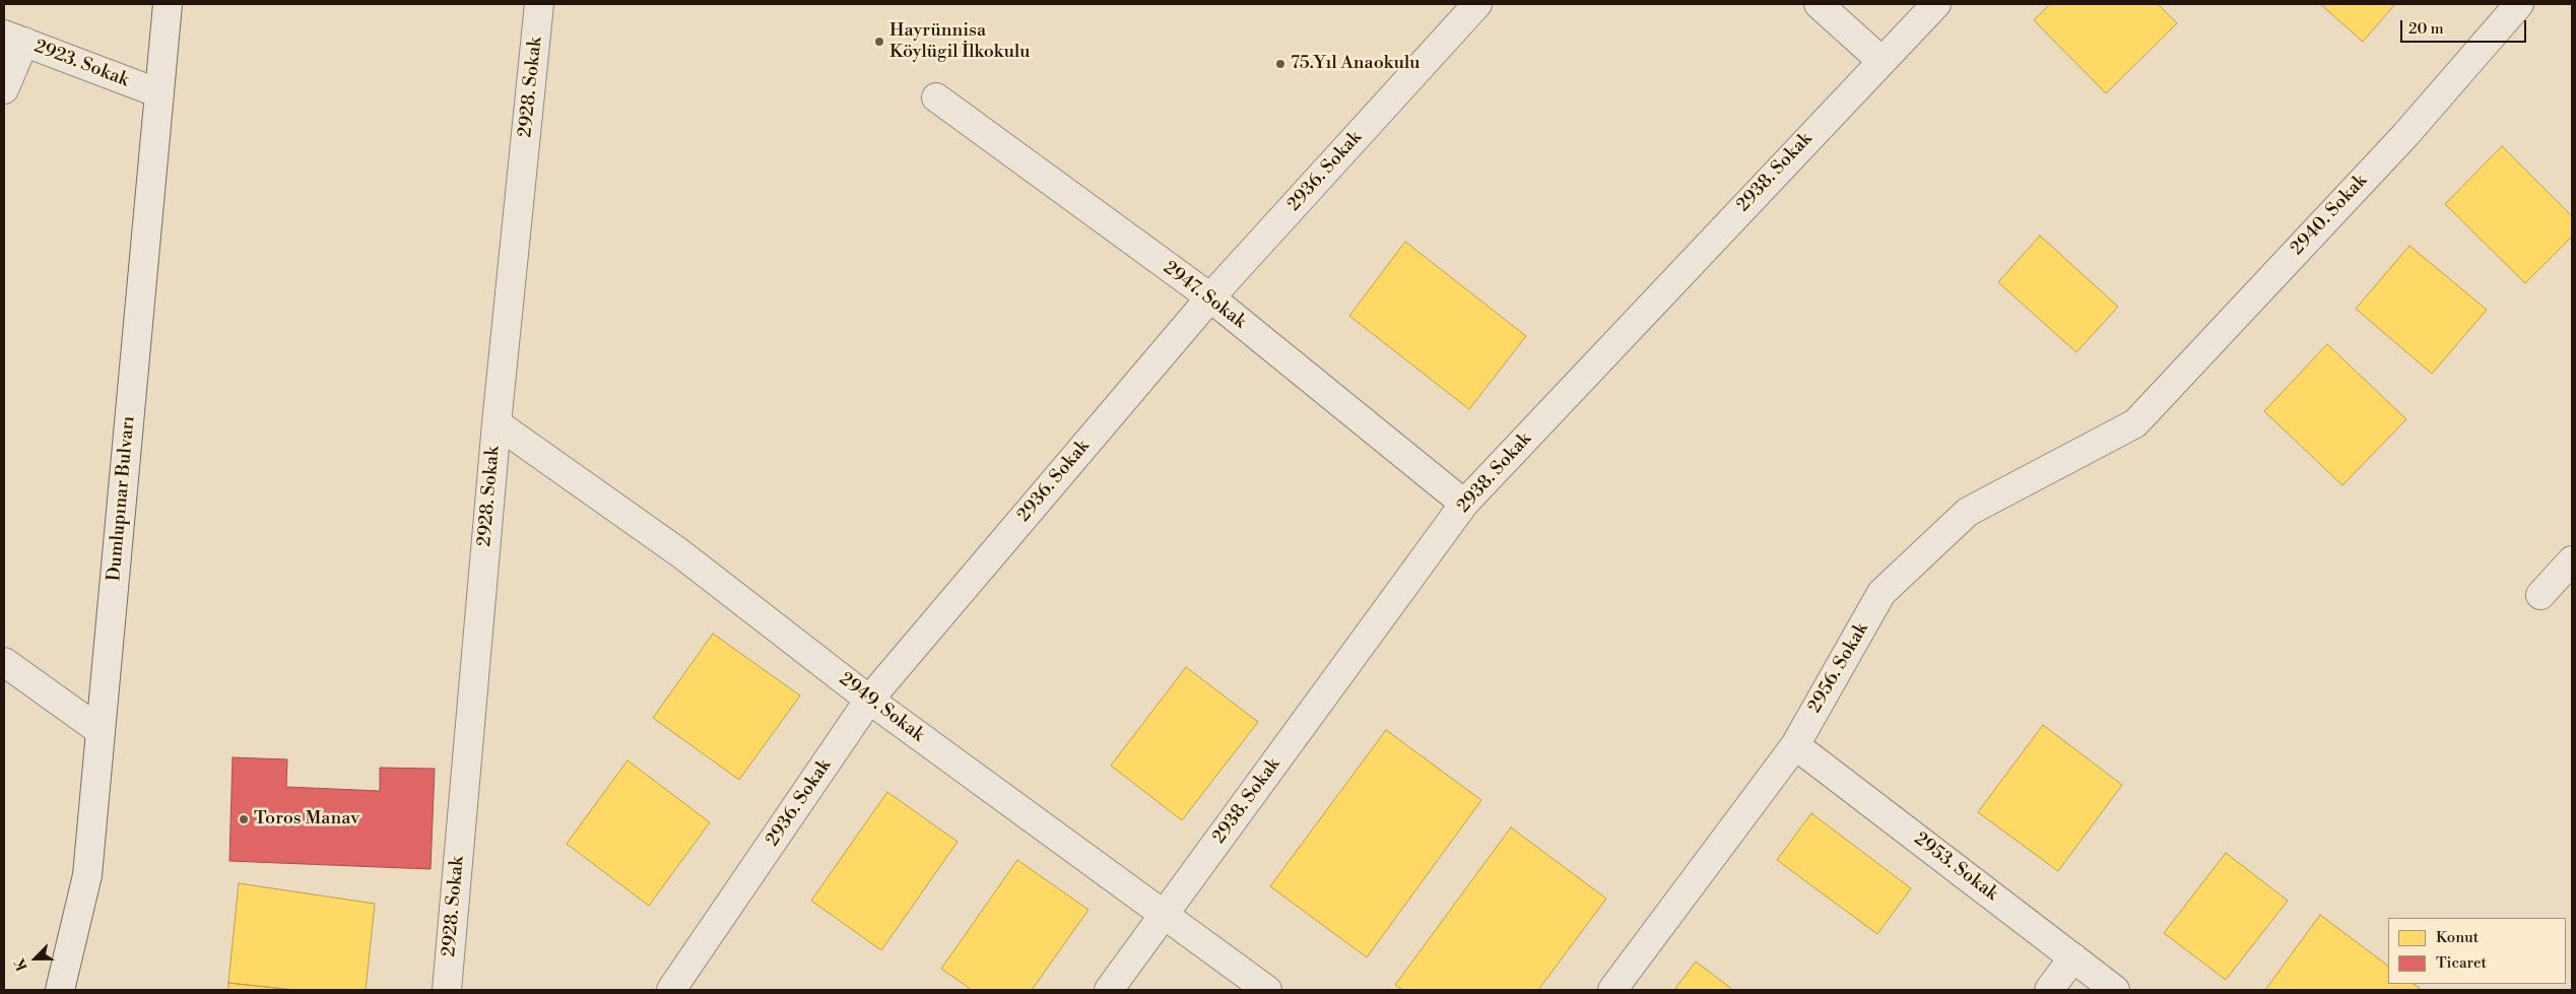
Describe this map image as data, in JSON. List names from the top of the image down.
{
  "streets": {
    "street": [
      "2923. Sokak",
      "2928. Sokak",
      "2936. Sokak",
      "2938. Sokak",
      "2940. Sokak",
      "2947. Sokak",
      "Dumlupınar Bulvarı",
      "2956. Sokak",
      "2949. Sokak",
      "2953. Sokak"
    ]
  },
  "crossings": [
    ["2923. Sokak", "Dumlupınar Bulvarı"],
    ["2928. Sokak", "2949. Sokak"],
    ["2936. Sokak", "2947. Sokak"],
    ["2936. Sokak", "2949. Sokak"],
    ["2938. Sokak", "2947. Sokak"],
    ["2938. Sokak", "2949. Sokak"],
    ["2940. Sokak", "2956. Sokak"],
    ["2956. Sokak", "2953. Sokak"]
  ],
  "places": ["Hayrünnisa Köylügil İlkokulu", "75.Yıl Anaokulu", "Toros Manav"],
  "legend": ["Konut", "Ticaret"],
  "scale_bar": "20 m",
  "north": "bottom left"
}
